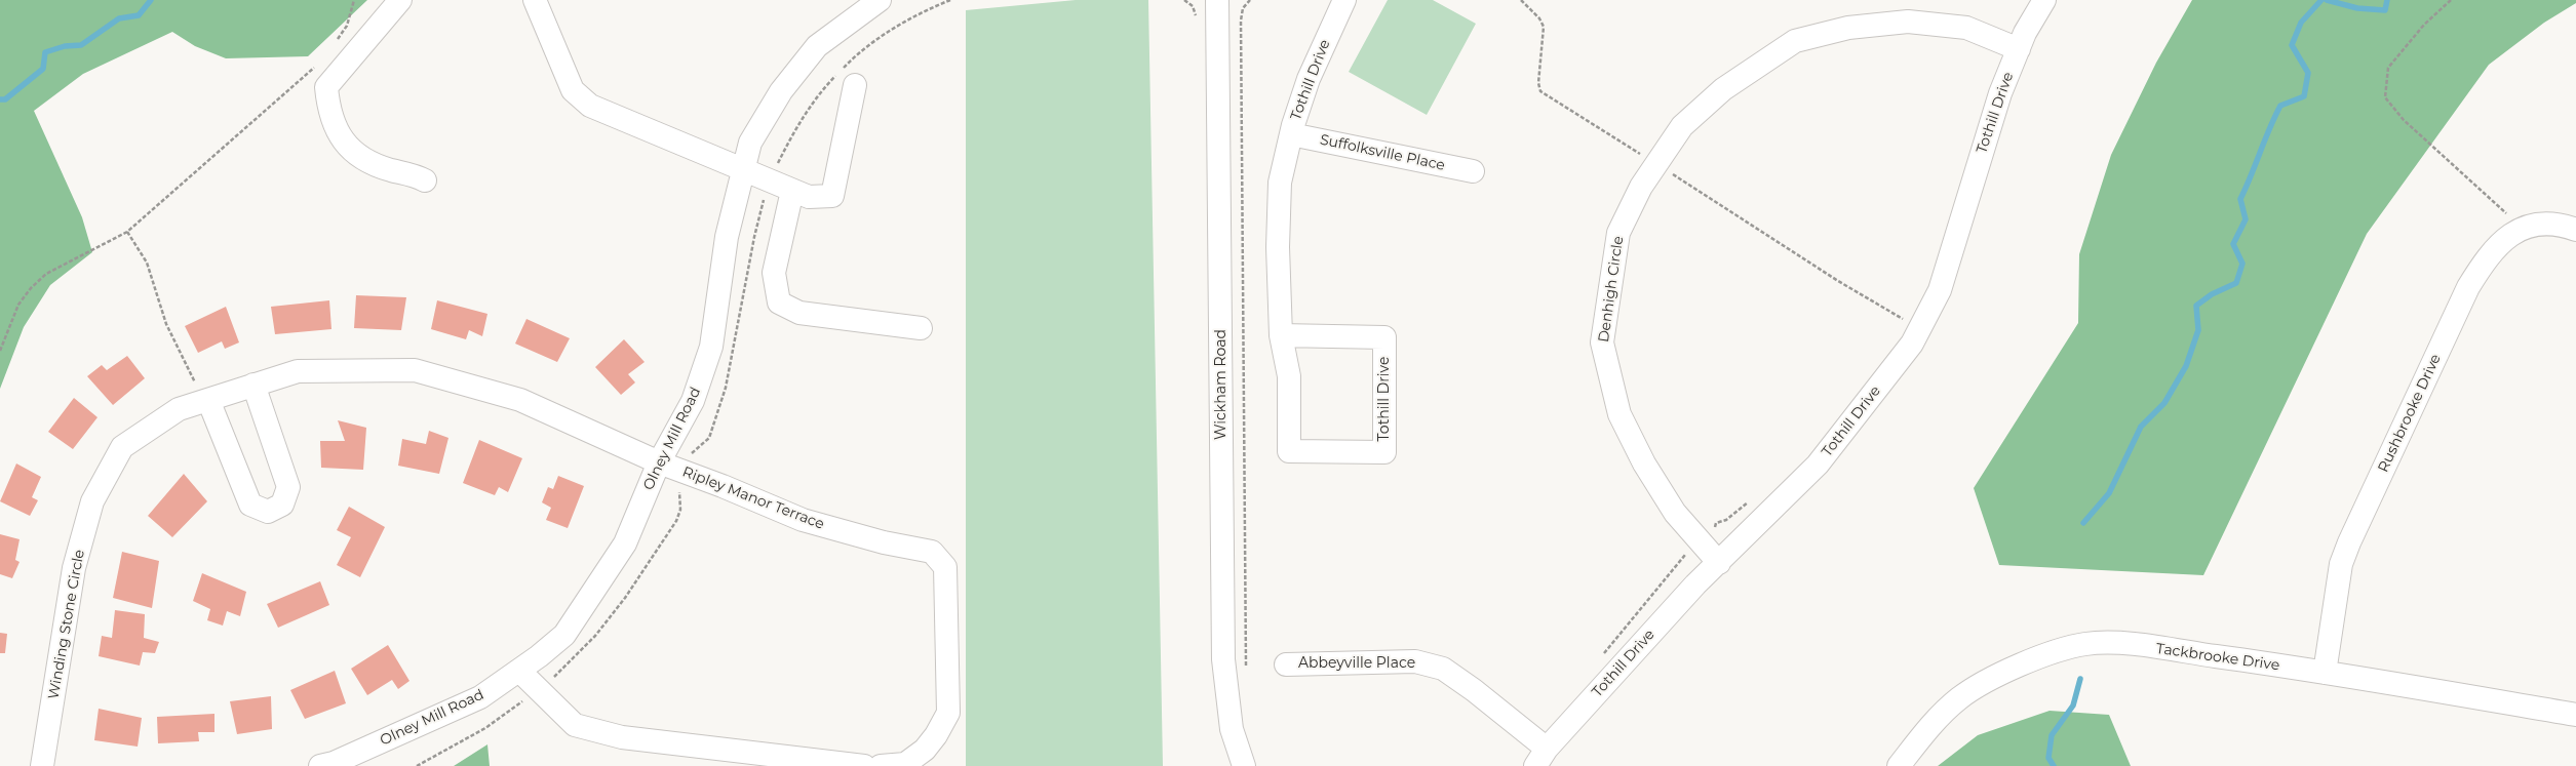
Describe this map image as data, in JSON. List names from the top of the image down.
{
  "streets": {
    "street": [
      "Tothill Drive",
      "Suffolksville Place",
      "Denhigh Circle",
      "Wickham Road",
      "Rushbrooke Drive",
      "Olney Mill Road",
      "Ripley Manor Terrace",
      "Winding Stone Circle",
      "Tackbrooke Drive",
      "Abbeyville Place"
    ]
  },
  "crossings": [
    ["Tothill Drive", "Suffolksville Place"],
    ["Tothill Drive", "Denhigh Circle"],
    ["Tothill Drive", "Abbeyville Place"],
    ["Rushbrooke Drive", "Tackbrooke Drive"],
    ["Olney Mill Road", "Ripley Manor Terrace"],
    ["Olney Mill Road", "Winding Stone Circle"],
    ["Ripley Manor Terrace", "Winding Stone Circle"]
  ]
}
